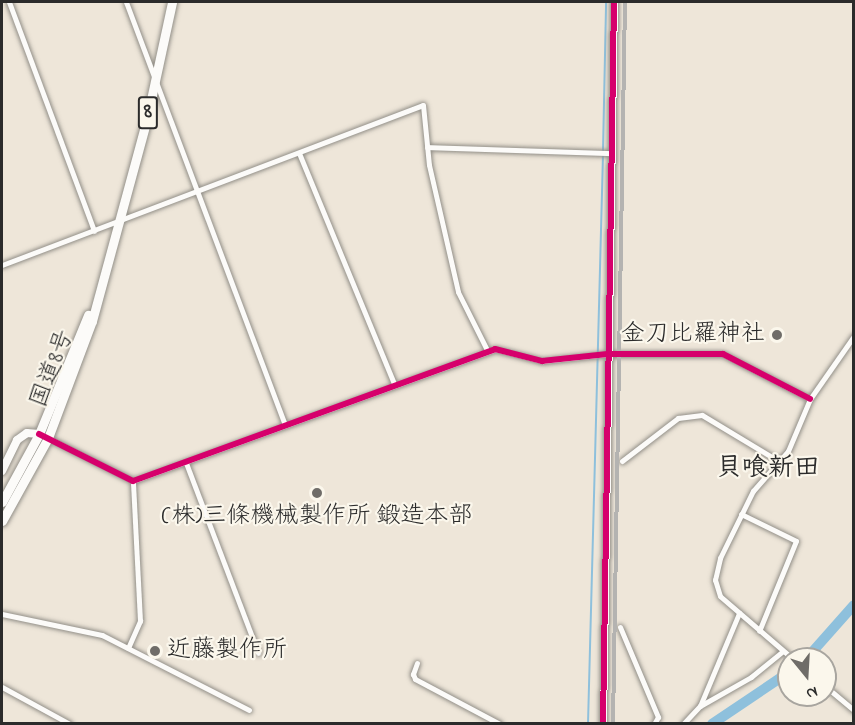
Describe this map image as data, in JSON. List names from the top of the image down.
{
  "streets": {
    "highway": ["8", "国道8号"]
  },
  "districts": ["貝喰新田"],
  "places": ["金刀比羅神社", "(株)三條機械製作所 鍛造本部", "近藤製作所"],
  "north": "bottom"
}
